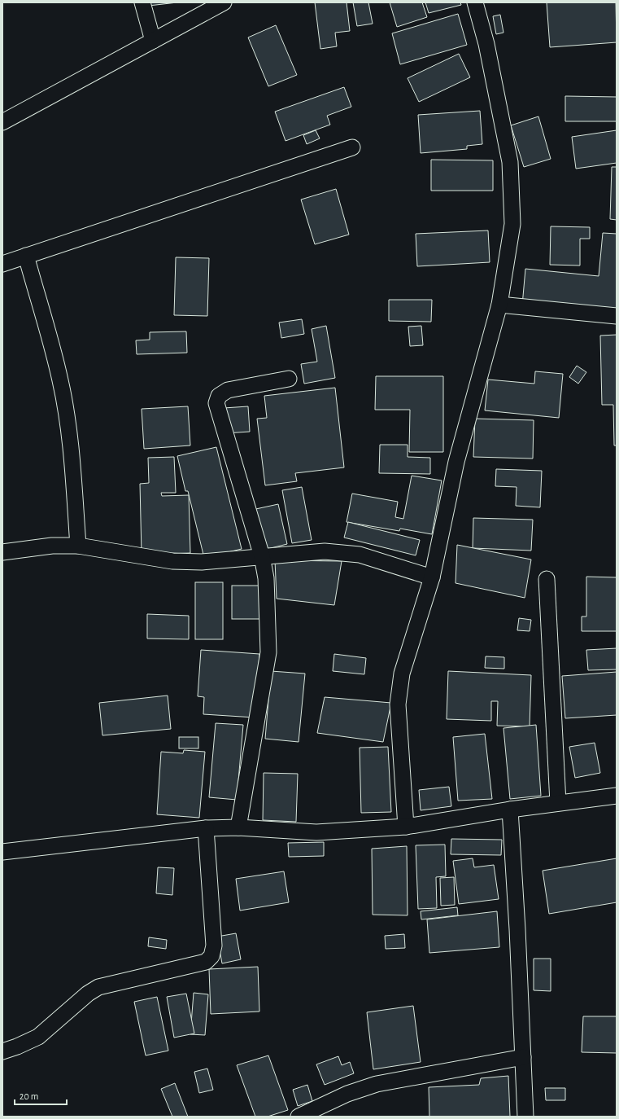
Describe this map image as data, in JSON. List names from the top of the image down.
{
  "scale_bar": "20 m"
}
